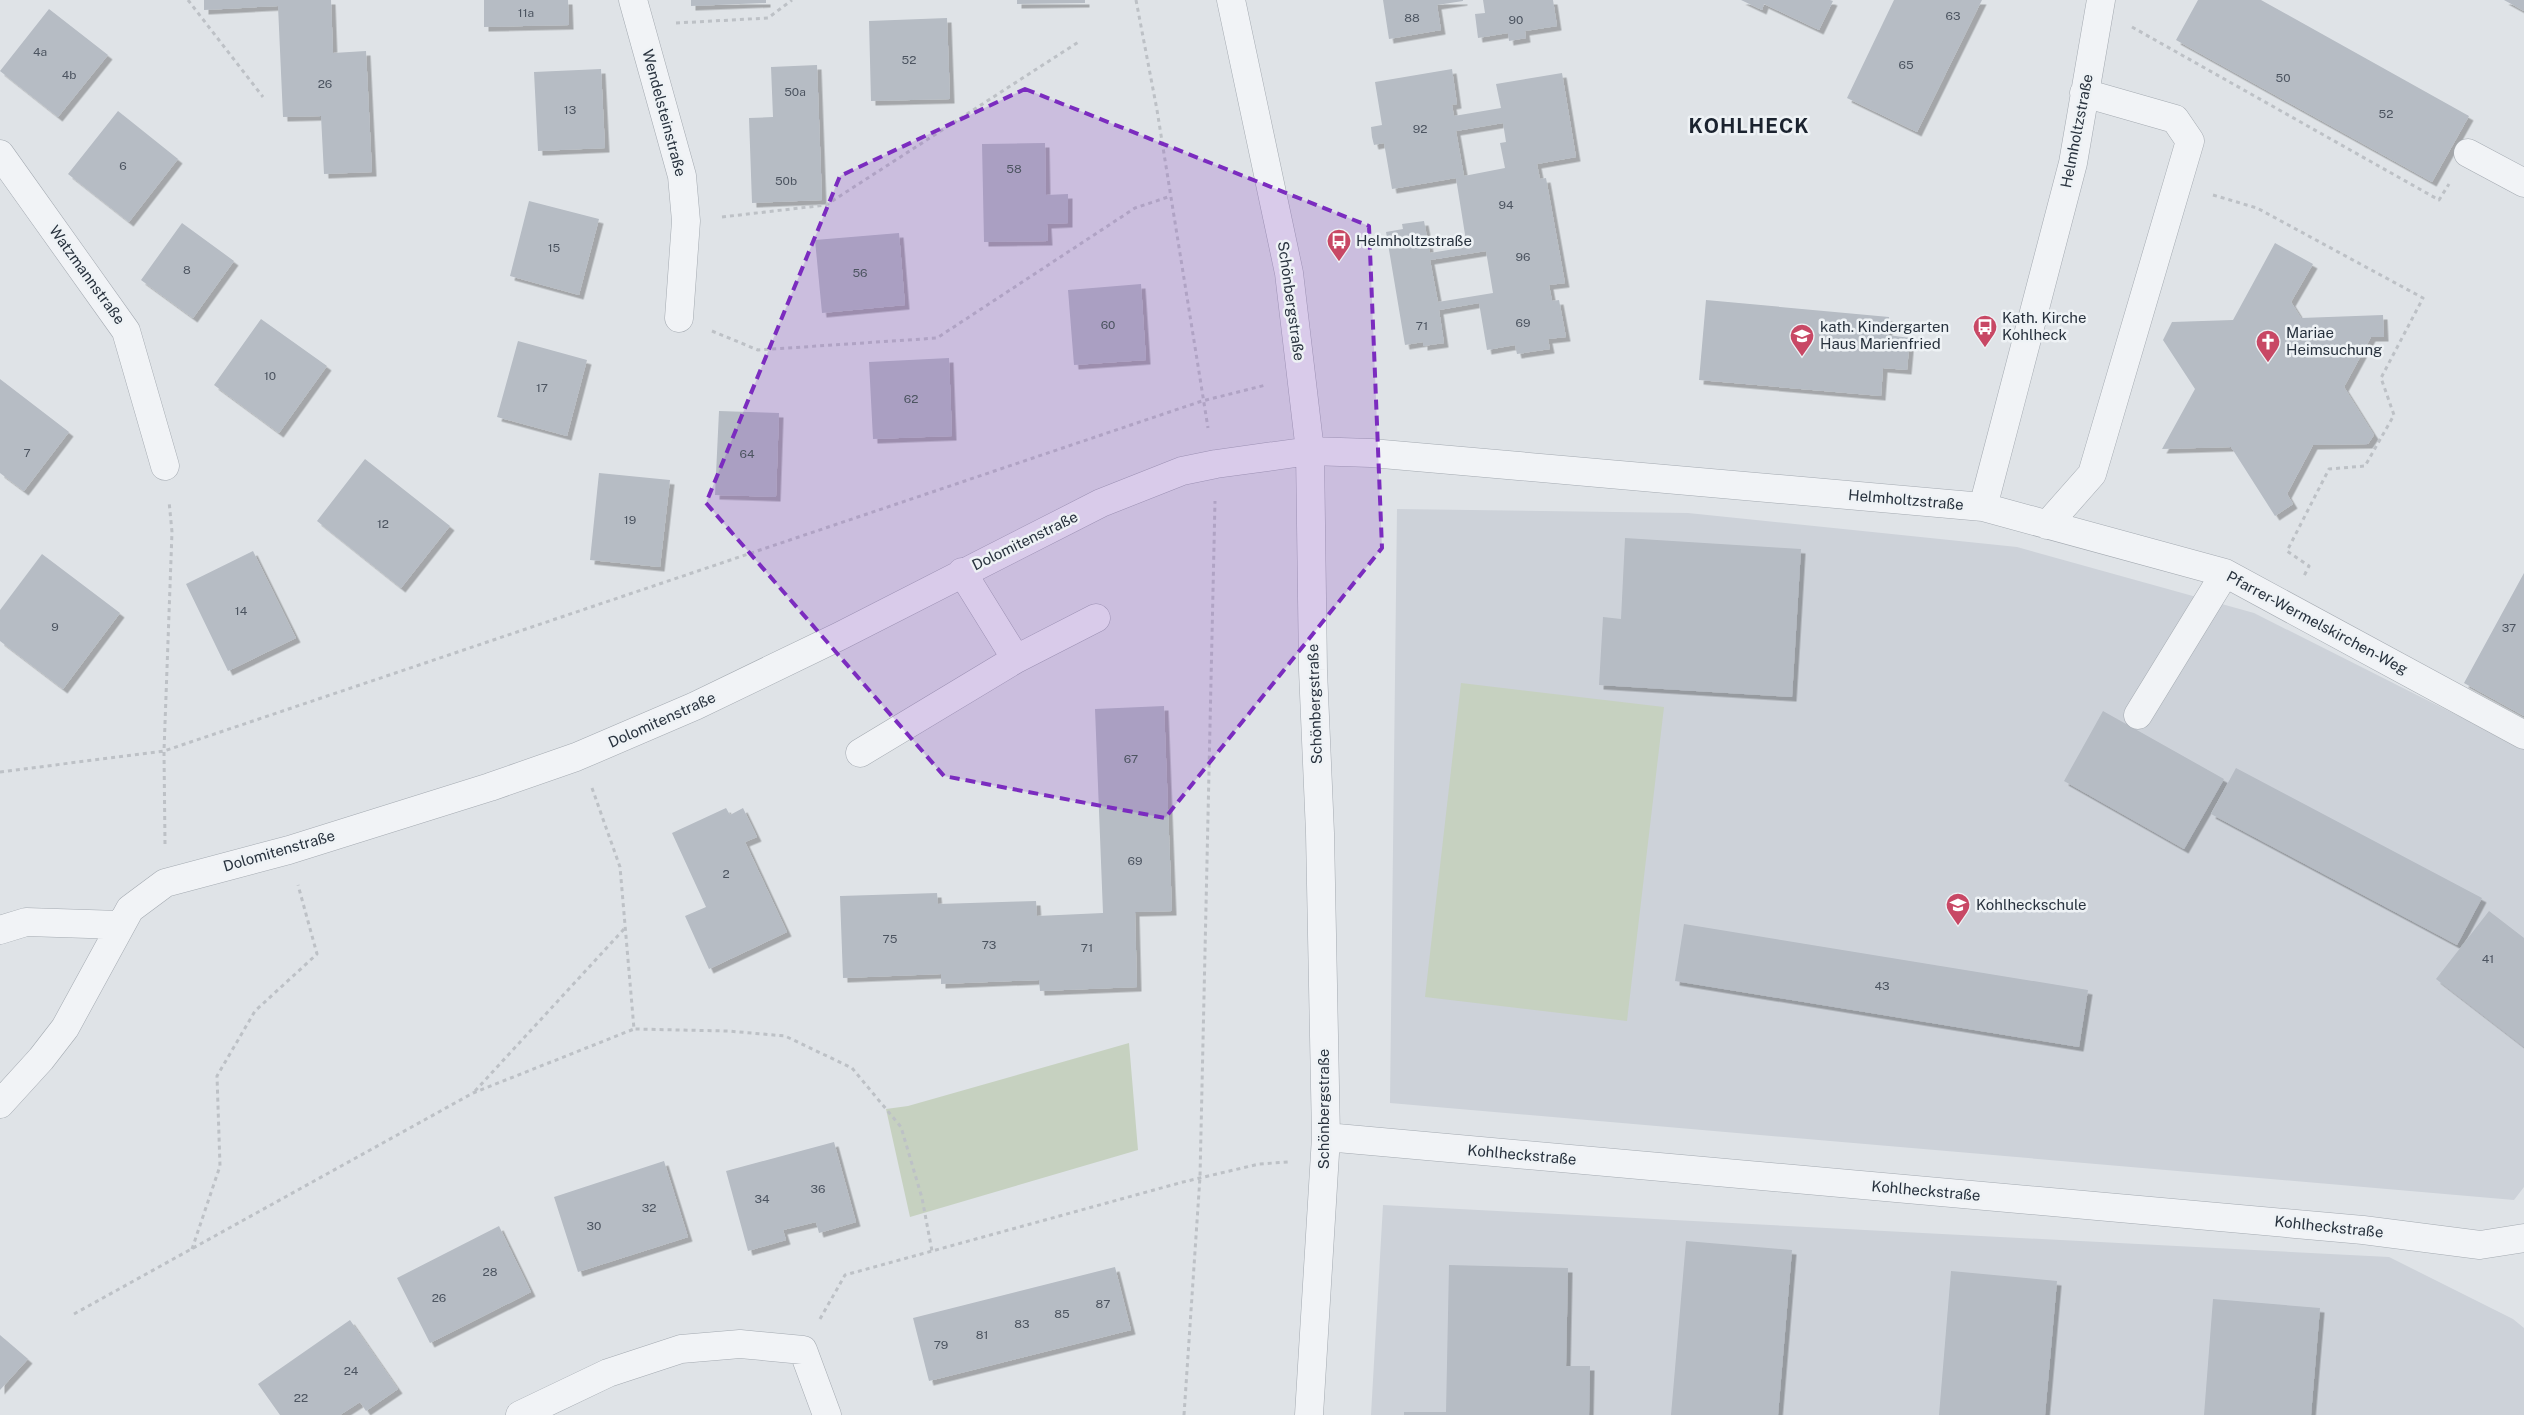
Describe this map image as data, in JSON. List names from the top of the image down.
{
  "streets": {
    "street": [
      "Wendelsteinstraße",
      "Helmholtzstraße",
      "Watzmannstraße",
      "Schönbergstraße",
      "Dolomitenstraße",
      "Pfarrer-Wermelskirchen-Weg",
      "Kohlheckstraße"
    ]
  },
  "crossings": [
    ["Helmholtzstraße", "Schönbergstraße"],
    ["Helmholtzstraße", "Dolomitenstraße"],
    ["Helmholtzstraße", "Pfarrer-Wermelskirchen-Weg"],
    ["Schönbergstraße", "Dolomitenstraße"],
    ["Schönbergstraße", "Kohlheckstraße"]
  ],
  "districts": ["KOHLHECK"],
  "places": {
    "bus stop": ["Helmholtzstraße", "Kath. Kirche Kohlheck"],
    "school or university": ["kath. Kindergarten Haus Marienfried", "Kohlheckschule"],
    "church": ["Mariae Heimsuchung"]
  },
  "house_numbers": [
    "11a",
    "63",
    "88",
    "90",
    "4a",
    "52",
    "65",
    "4b",
    "50",
    "26",
    "50a",
    "13",
    "52",
    "92",
    "6",
    "58",
    "50b",
    "94",
    "15",
    "96",
    "8",
    "56",
    "69",
    "60",
    "71",
    "10",
    "17",
    "62",
    "7",
    "64",
    "19",
    "12",
    "14",
    "9",
    "37",
    "67",
    "69",
    "2",
    "75",
    "73",
    "71",
    "41",
    "43",
    "36",
    "34",
    "32",
    "30",
    "28",
    "26",
    "87",
    "85",
    "83",
    "81",
    "79",
    "24",
    "22"
  ]
}
